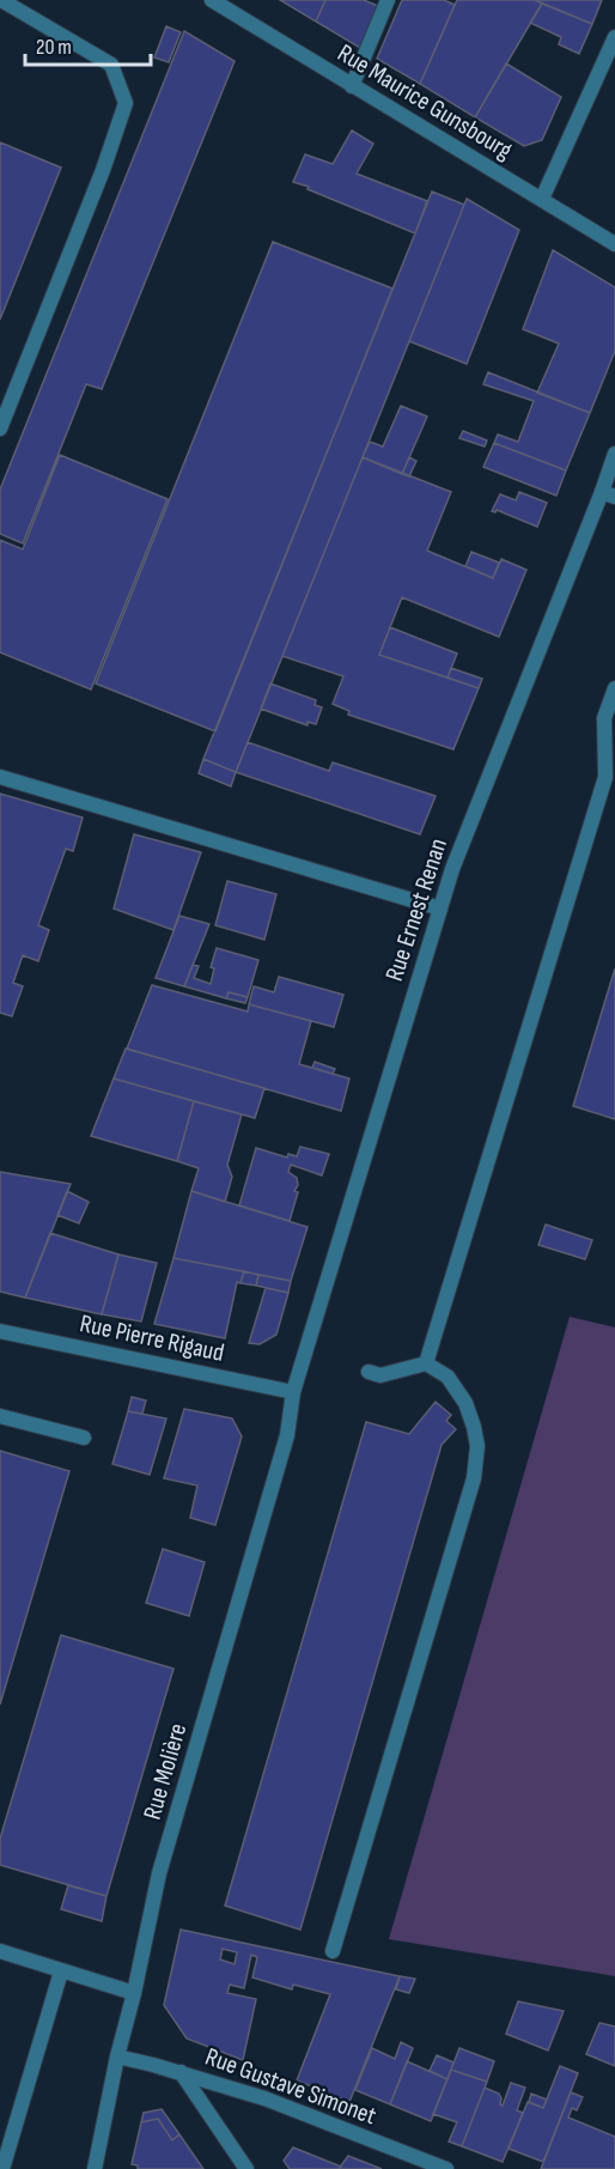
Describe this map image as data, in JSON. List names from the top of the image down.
{
  "streets": {
    "street": [
      "Rue Maurice Gunsbourg",
      "Rue Ernest Renan",
      "Rue Pierre Rigaud",
      "Rue Molière",
      "Rue Gustave Simonet"
    ]
  },
  "crossings": [
    ["Rue Ernest Renan", "Rue Pierre Rigaud"],
    ["Rue Ernest Renan", "Rue Molière"],
    ["Rue Pierre Rigaud", "Rue Molière"],
    ["Rue Molière", "Rue Gustave Simonet"]
  ],
  "scale_bar": "20 m"
}
